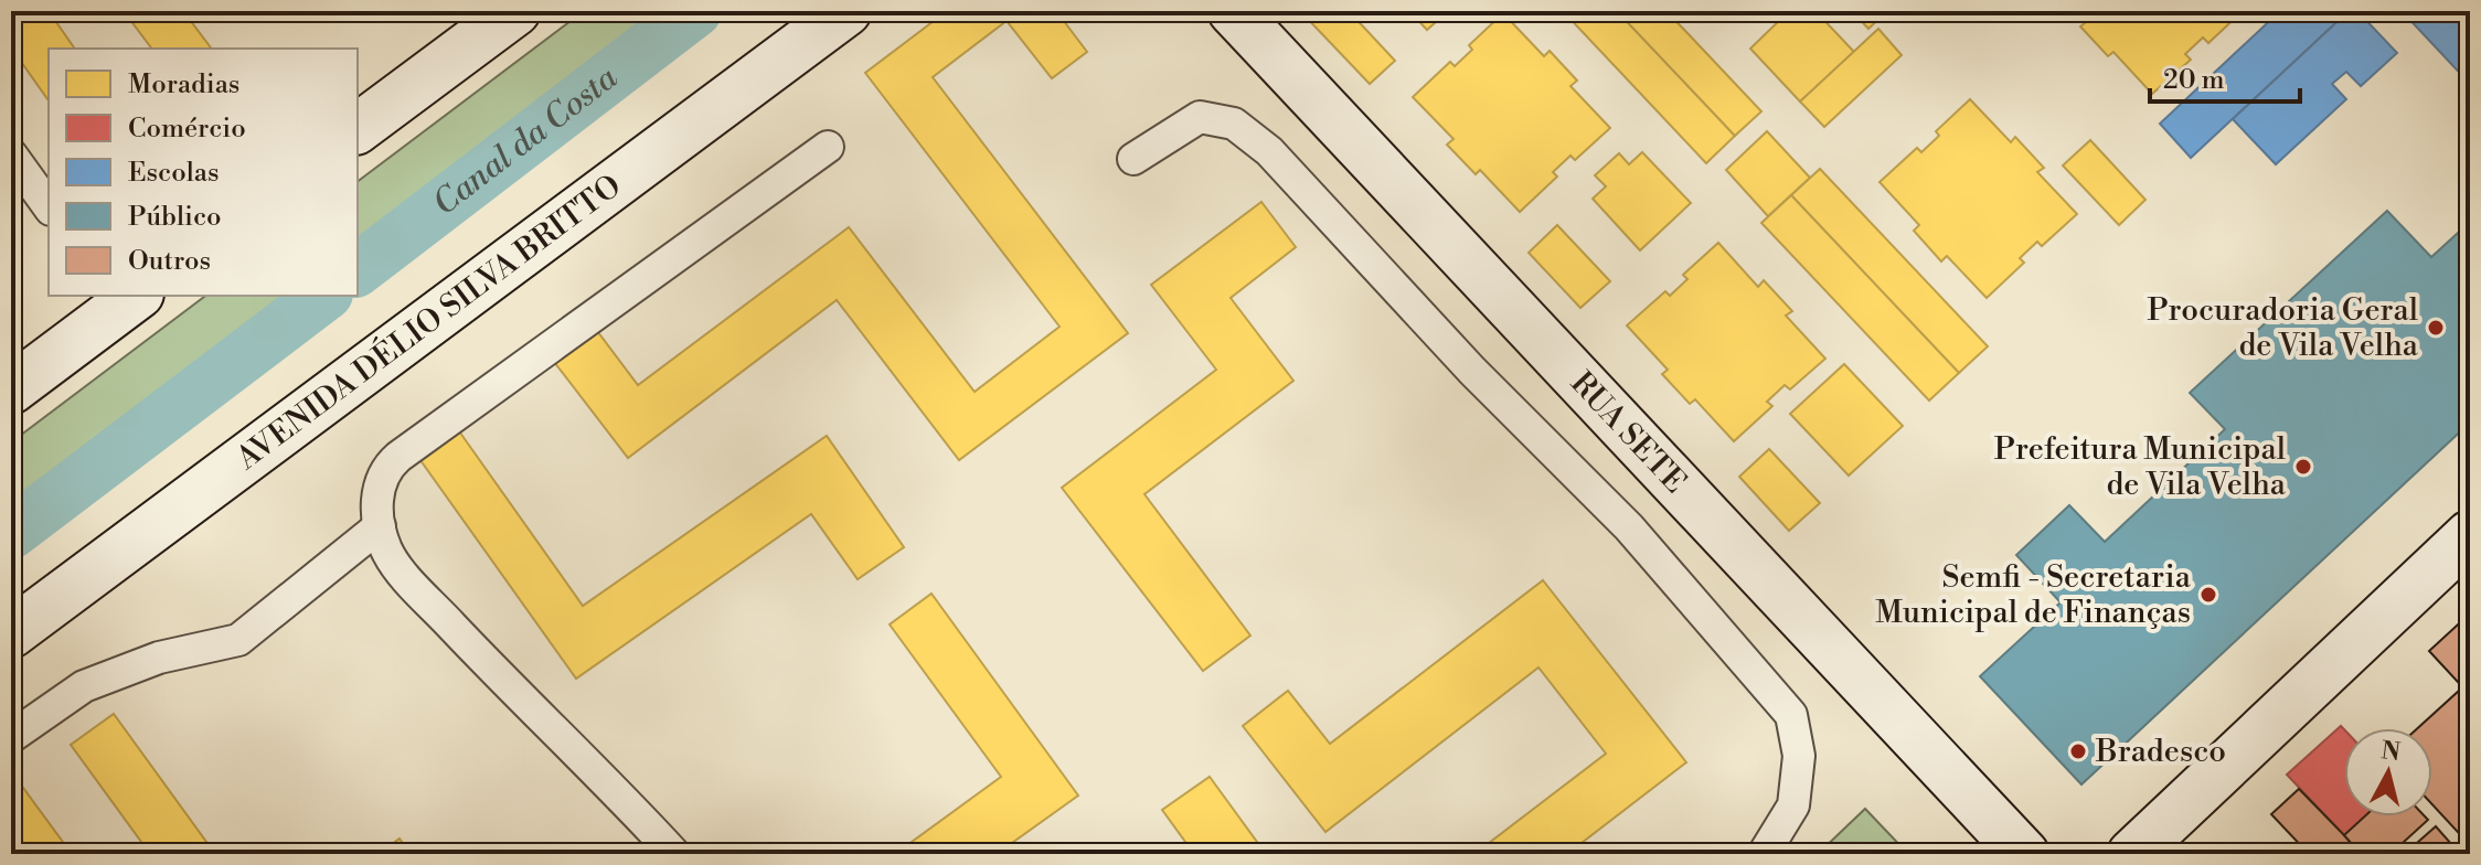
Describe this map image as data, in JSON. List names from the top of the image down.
{
  "streets": {
    "street": ["AVENIDA DÉLIO SILVA BRITTO", "RUA SETE"]
  },
  "water": ["Canal da Costa"],
  "places": [
    "Procuradoria Geral de Vila Velha",
    "Prefeitura Municipal de Vila Velha",
    "Semfi - Secretaria Municipal de Finanças",
    "Bradesco"
  ],
  "legend": [
    "Moradias",
    "Comércio",
    "Escolas",
    "Público",
    "Outros"
  ],
  "scale_bar": "20 m",
  "north": "top"
}
